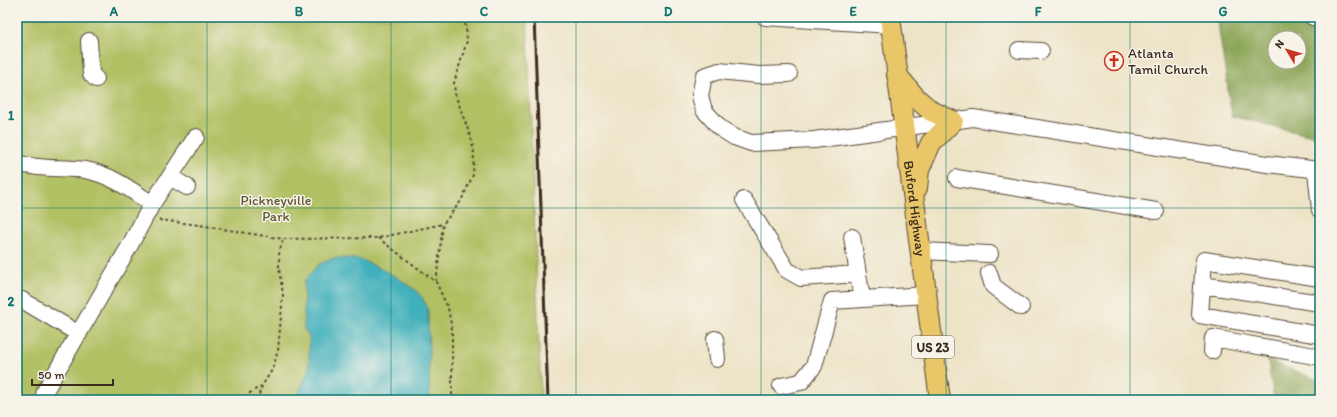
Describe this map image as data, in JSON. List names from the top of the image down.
{
  "streets": {
    "main road": ["Buford Highway", "US 23"]
  },
  "parks": ["Pickneyville Park"],
  "places": {
    "church": ["Atlanta Tamil Church"]
  },
  "scale_bar": "50 m",
  "north": "top left",
  "grid": {
    "columns": [
      "A",
      "B",
      "C",
      "D",
      "E",
      "F",
      "G"
    ],
    "rows": ["1", "2"]
  }
}
